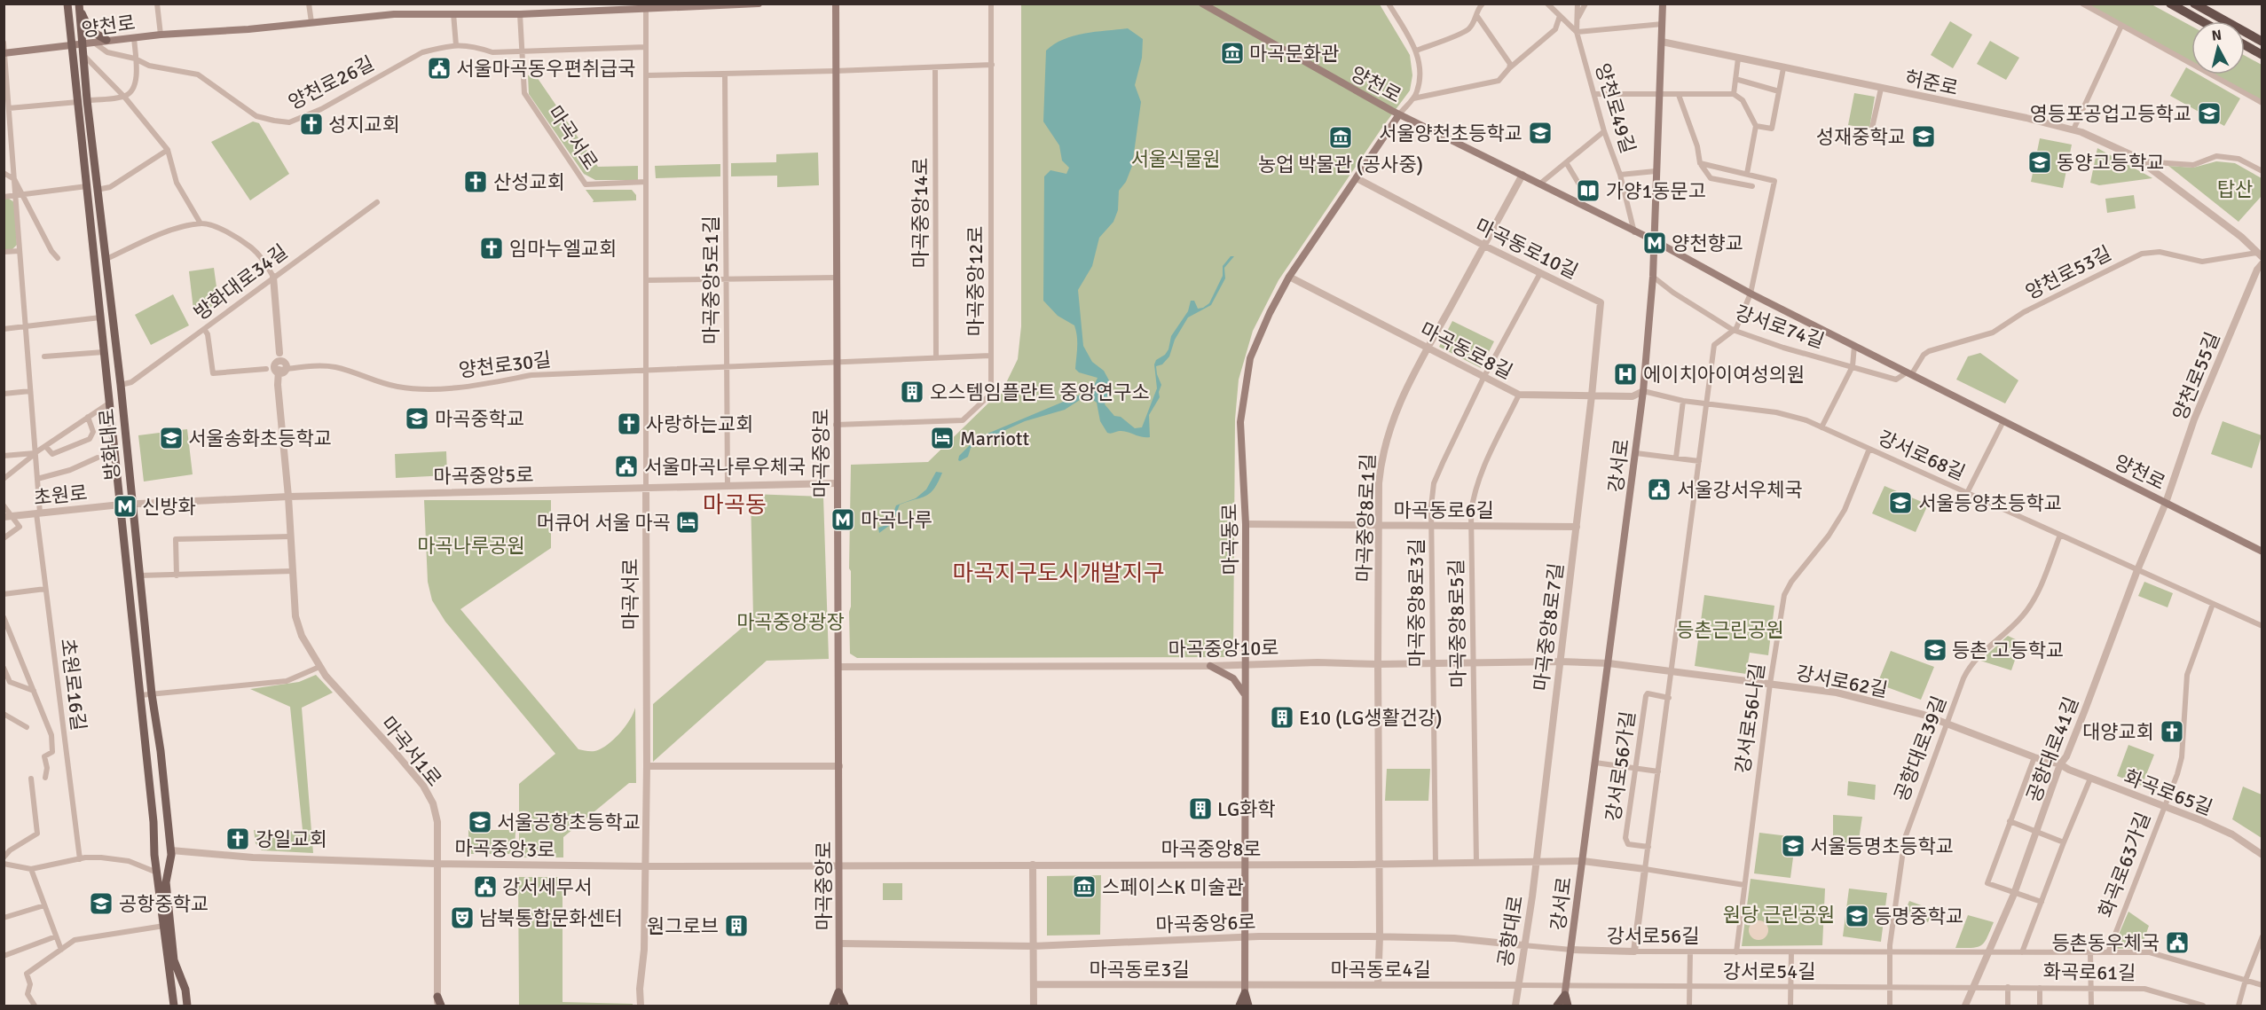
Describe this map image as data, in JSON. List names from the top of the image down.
{
  "streets": {
    "main road": [
      "양천로",
      "방화대로",
      "마곡중앙로",
      "강서로",
      "마곡동로"
    ],
    "street": [
      "양천로26길",
      "허준로",
      "양천로49길",
      "마곡서로",
      "마곡중앙14로",
      "마곡동로10길",
      "양천로53길",
      "마곡중앙5로1길",
      "마곡중앙12로",
      "방화대로34길",
      "강서로74길",
      "마곡동로8길",
      "양천로30길",
      "양천로55길",
      "강서로68길",
      "마곡중앙5로",
      "초원로",
      "마곡동로6길",
      "마곡중앙8로1길",
      "마곡중앙8로3길",
      "마곡중앙8로5길",
      "마곡중앙8로7길",
      "마곡중앙10로",
      "강서로62길",
      "초원로16길",
      "강서로56나길",
      "공항대로39길",
      "공항대로41길",
      "마곡서1로",
      "강서로56가길",
      "화곡로65길",
      "마곡중앙3로",
      "마곡중앙8로",
      "화곡로63가길",
      "마곡중앙6로",
      "공항대로",
      "강서로56길",
      "마곡동로3길",
      "마곡동로4길",
      "강서로54길",
      "화곡로61길"
    ]
  },
  "crossings": [
    ["양천로", "양천로26길"],
    ["양천로", "양천로49길"],
    ["양천로", "마곡서로"],
    ["양천로", "양천로53길"],
    ["양천로", "강서로74길"],
    ["양천로", "양천로55길"],
    ["양천로", "방화대로"],
    ["양천로", "강서로"],
    ["양천로", "마곡중앙8로1길"],
    ["양천로", "마곡동로"],
    ["양천로", "초원로16길"],
    ["양천로", "공항대로41길"],
    ["허준로", "양천로53길"],
    ["허준로", "강서로"],
    ["마곡서로", "양천로30길"],
    ["마곡서로", "마곡중앙5로"],
    ["마곡서로", "마곡중앙3로"],
    ["마곡동로10길", "마곡동로8길"],
    ["마곡동로10길", "마곡중앙8로1길"],
    ["마곡동로10길", "마곡동로"],
    ["마곡동로10길", "마곡중앙8로3길"],
    ["마곡동로10길", "마곡중앙8로7길"],
    ["양천로53길", "강서로74길"],
    ["마곡중앙5로1길", "마곡중앙5로"],
    ["마곡중앙12로", "마곡중앙로"],
    ["방화대로34길", "방화대로"],
    ["강서로74길", "강서로"],
    ["강서로74길", "강서로56가길"],
    ["마곡동로8길", "강서로68길"],
    ["마곡동로8길", "강서로"],
    ["마곡동로8길", "마곡중앙8로1길"],
    ["마곡동로8길", "마곡동로"],
    ["마곡동로8길", "마곡중앙8로3길"],
    ["마곡동로8길", "마곡중앙8로5길"],
    ["마곡동로8길", "마곡중앙8로7길"],
    ["양천로30길", "마곡서1로"],
    ["양천로55길", "공항대로41길"],
    ["방화대로", "마곡중앙5로"],
    ["방화대로", "초원로"],
    ["방화대로", "마곡중앙3로"],
    ["마곡중앙로", "마곡중앙5로"],
    ["마곡중앙로", "마곡중앙10로"],
    ["마곡중앙로", "마곡중앙3로"],
    ["마곡중앙로", "마곡중앙8로"],
    ["마곡중앙로", "마곡중앙6로"],
    ["강서로68길", "강서로"],
    ["강서로68길", "강서로56나길"],
    ["강서로68길", "공항대로39길"],
    ["강서로68길", "공항대로41길"],
    ["강서로68길", "강서로56가길"],
    ["강서로68길", "화곡로63가길"],
    ["강서로", "마곡중앙10로"],
    ["강서로", "강서로62길"],
    ["강서로", "강서로56나길"],
    ["강서로", "강서로56가길"],
    ["강서로", "마곡중앙8로"],
    ["강서로", "마곡중앙6로"],
    ["강서로", "공항대로"],
    ["강서로", "강서로56길"],
    ["강서로", "강서로54길"],
    ["마곡중앙5로", "초원로"],
    ["마곡중앙5로", "마곡서1로"],
    ["초원로", "초원로16길"],
    ["마곡동로6길", "마곡중앙8로1길"],
    ["마곡동로6길", "마곡동로"],
    ["마곡동로6길", "마곡중앙8로3길"],
    ["마곡동로6길", "마곡중앙8로5길"],
    ["마곡동로6길", "마곡중앙8로7길"],
    ["마곡중앙8로1길", "마곡중앙10로"],
    ["마곡중앙8로1길", "마곡중앙8로"],
    ["마곡동로", "마곡중앙10로"],
    ["마곡동로", "마곡중앙8로"],
    ["마곡동로", "마곡중앙6로"],
    ["마곡동로", "마곡동로3길"],
    ["마곡동로", "마곡동로4길"],
    ["마곡중앙8로3길", "마곡중앙10로"],
    ["마곡중앙8로3길", "마곡중앙8로"],
    ["마곡중앙8로5길", "마곡중앙10로"],
    ["마곡중앙8로5길", "마곡중앙8로"],
    ["마곡중앙8로7길", "마곡중앙10로"],
    ["마곡중앙8로7길", "마곡중앙8로"],
    ["마곡중앙8로7길", "공항대로"],
    ["마곡중앙10로", "강서로62길"],
    ["강서로62길", "강서로56나길"],
    ["강서로62길", "공항대로39길"],
    ["강서로62길", "공항대로41길"],
    ["강서로62길", "강서로56가길"],
    ["강서로62길", "화곡로65길"],
    ["강서로56나길", "강서로56길"],
    ["공항대로39길", "강서로56길"],
    ["공항대로39길", "강서로54길"],
    ["공항대로41길", "화곡로65길"],
    ["공항대로41길", "강서로56길"],
    ["공항대로41길", "강서로54길"],
    ["공항대로41길", "화곡로61길"],
    ["마곡서1로", "마곡중앙3로"],
    ["강서로56가길", "강서로56길"],
    ["화곡로65길", "화곡로63가길"],
    ["마곡중앙3로", "마곡중앙8로"],
    ["마곡중앙8로", "공항대로"],
    ["화곡로63가길", "강서로56길"],
    ["마곡중앙6로", "공항대로"],
    ["공항대로", "마곡동로4길"],
    ["마곡동로3길", "마곡동로4길"],
    ["강서로54길", "화곡로61길"]
  ],
  "districts": ["마곡동", "마곡지구도시개발지구"],
  "parks": [
    "서울식물원",
    "탑산",
    "마곡나루공원",
    "마곡중앙광장",
    "등촌근린공원",
    "원당 근린공원"
  ],
  "places": {
    "museum": ["마곡문화관", "농업 박물관 (공사중)", "스페이스K 미술관"],
    "public building": [
      "서울마곡동우편취급국",
      "서울마곡나루우체국",
      "서울강서우체국",
      "강서세무서",
      "등촌동우체국"
    ],
    "school or university": [
      "영등포공업고등학교",
      "서울양천초등학교",
      "성재중학교",
      "동양고등학교",
      "마곡중학교",
      "서울송화초등학교",
      "서울등양초등학교",
      "등촌 고등학교",
      "서울공항초등학교",
      "서울등명초등학교",
      "공항중학교",
      "등명중학교"
    ],
    "church": [
      "성지교회",
      "산성교회",
      "임마누엘교회",
      "사랑하는교회",
      "대양교회",
      "강일교회"
    ],
    "library": ["가양1동문고"],
    "metro station": ["양천향교", "신방화", "마곡나루"],
    "hospital": ["에이치아이여성의원"],
    "building": [
      "오스템임플란트 중앙연구소",
      "E10 (LG생활건강)",
      "LG화학",
      "원그로브"
    ],
    "hotel": ["Marriott", "머큐어 서울 마곡"],
    "theatre": ["남북통합문화센터"]
  },
  "north": "top"
}
